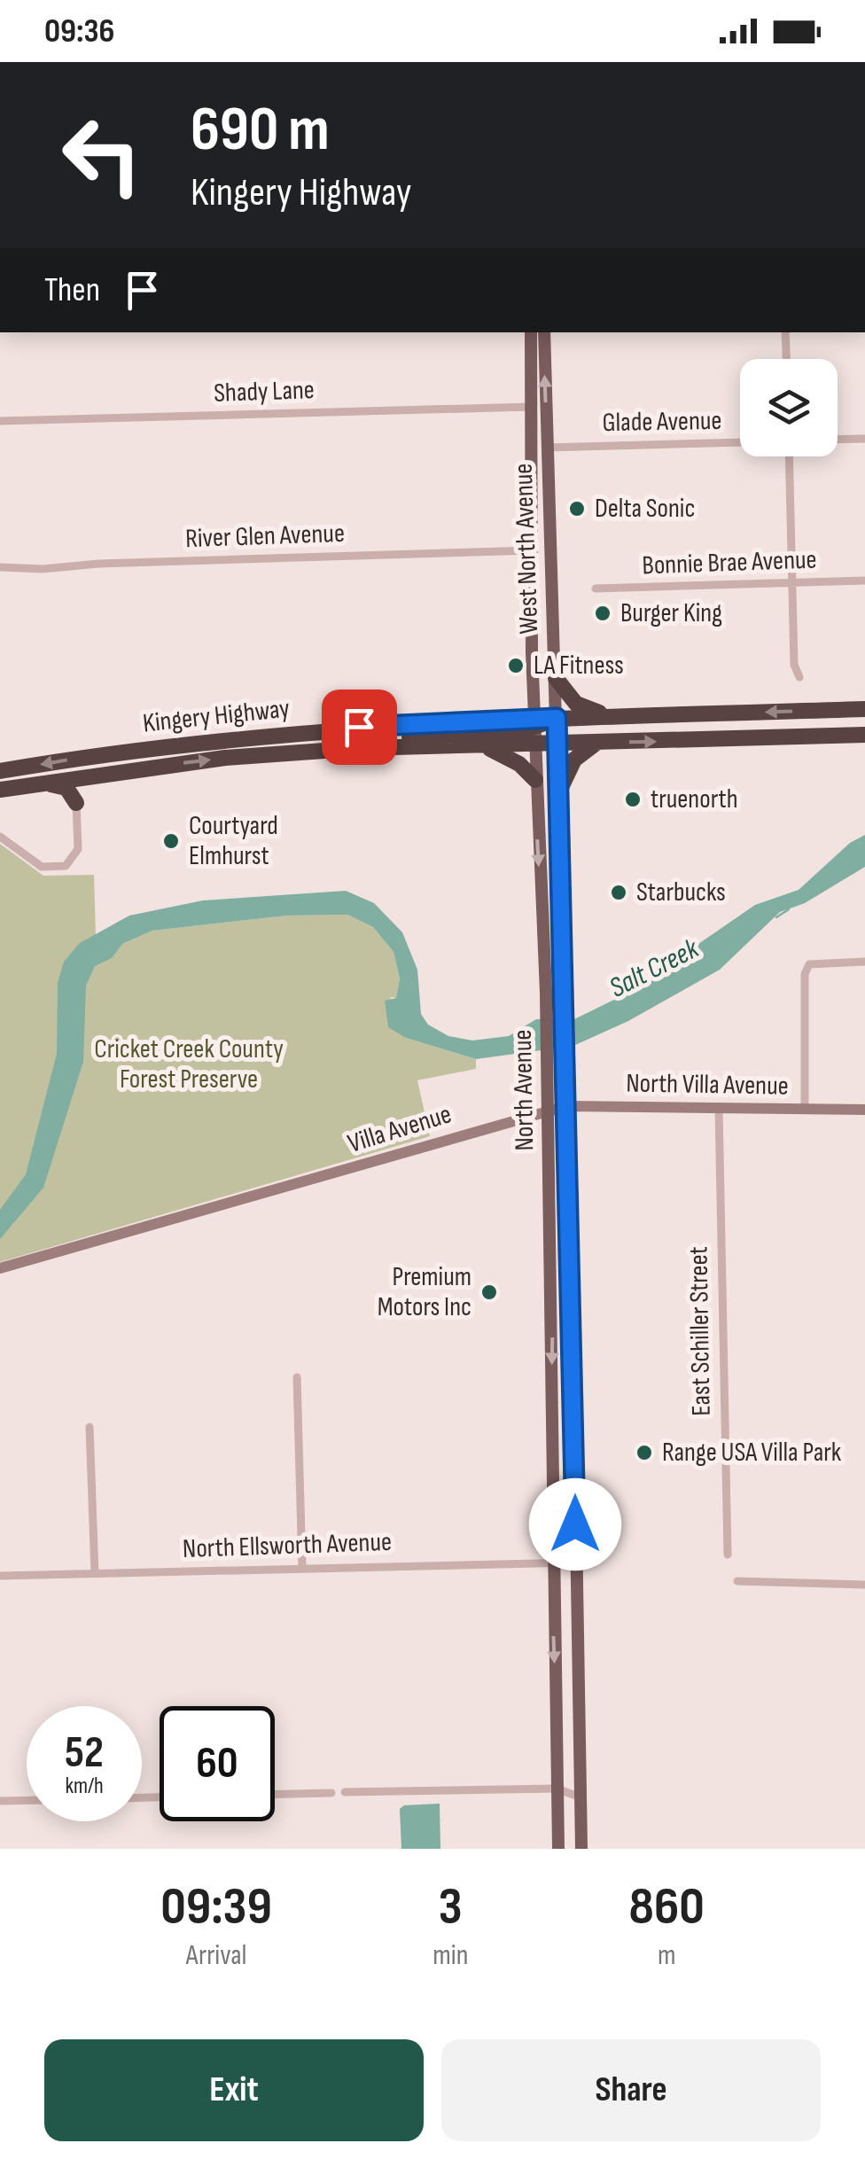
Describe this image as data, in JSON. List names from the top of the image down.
{
  "streets": {
    "highway": ["Kingery Highway"],
    "main road": [
      "West North Avenue",
      "North Villa Avenue",
      "North Avenue",
      "Villa Avenue"
    ],
    "street": [
      "Shady Lane",
      "Glade Avenue",
      "River Glen Avenue",
      "Bonnie Brae Avenue",
      "East Schiller Street",
      "North Ellsworth Avenue"
    ]
  },
  "crossings": [
    ["Shady Lane", "North Avenue"],
    ["Glade Avenue", "West North Avenue"],
    ["River Glen Avenue", "North Avenue"],
    ["West North Avenue", "Kingery Highway"],
    ["West North Avenue", "North Villa Avenue"],
    ["West North Avenue", "North Ellsworth Avenue"],
    ["Kingery Highway", "North Avenue"],
    ["North Villa Avenue", "North Avenue"],
    ["North Villa Avenue", "Villa Avenue"],
    ["North Villa Avenue", "East Schiller Street"],
    ["North Avenue", "Villa Avenue"],
    ["North Avenue", "North Ellsworth Avenue"]
  ],
  "one_way": ["North Avenue"],
  "water": ["Salt Creek"],
  "parks": ["Cricket Creek County Forest Preserve"],
  "places": [
    "Delta Sonic",
    "Burger King",
    "LA Fitness",
    "truenorth",
    "Courtyard Elmhurst",
    "Starbucks",
    "Premium Motors Inc",
    "Range USA Villa Park"
  ],
  "page": {
    "status": "09:36",
    "turn": ["690 m", "Kingery Highway"],
    "then": "Then",
    "speed": "52 km/h",
    "limit": "60",
    "eta": [
      "09:39",
      "Arrival",
      "3",
      "min",
      "860",
      "m"
    ],
    "buttons": ["Exit", "Share"]
  }
}
